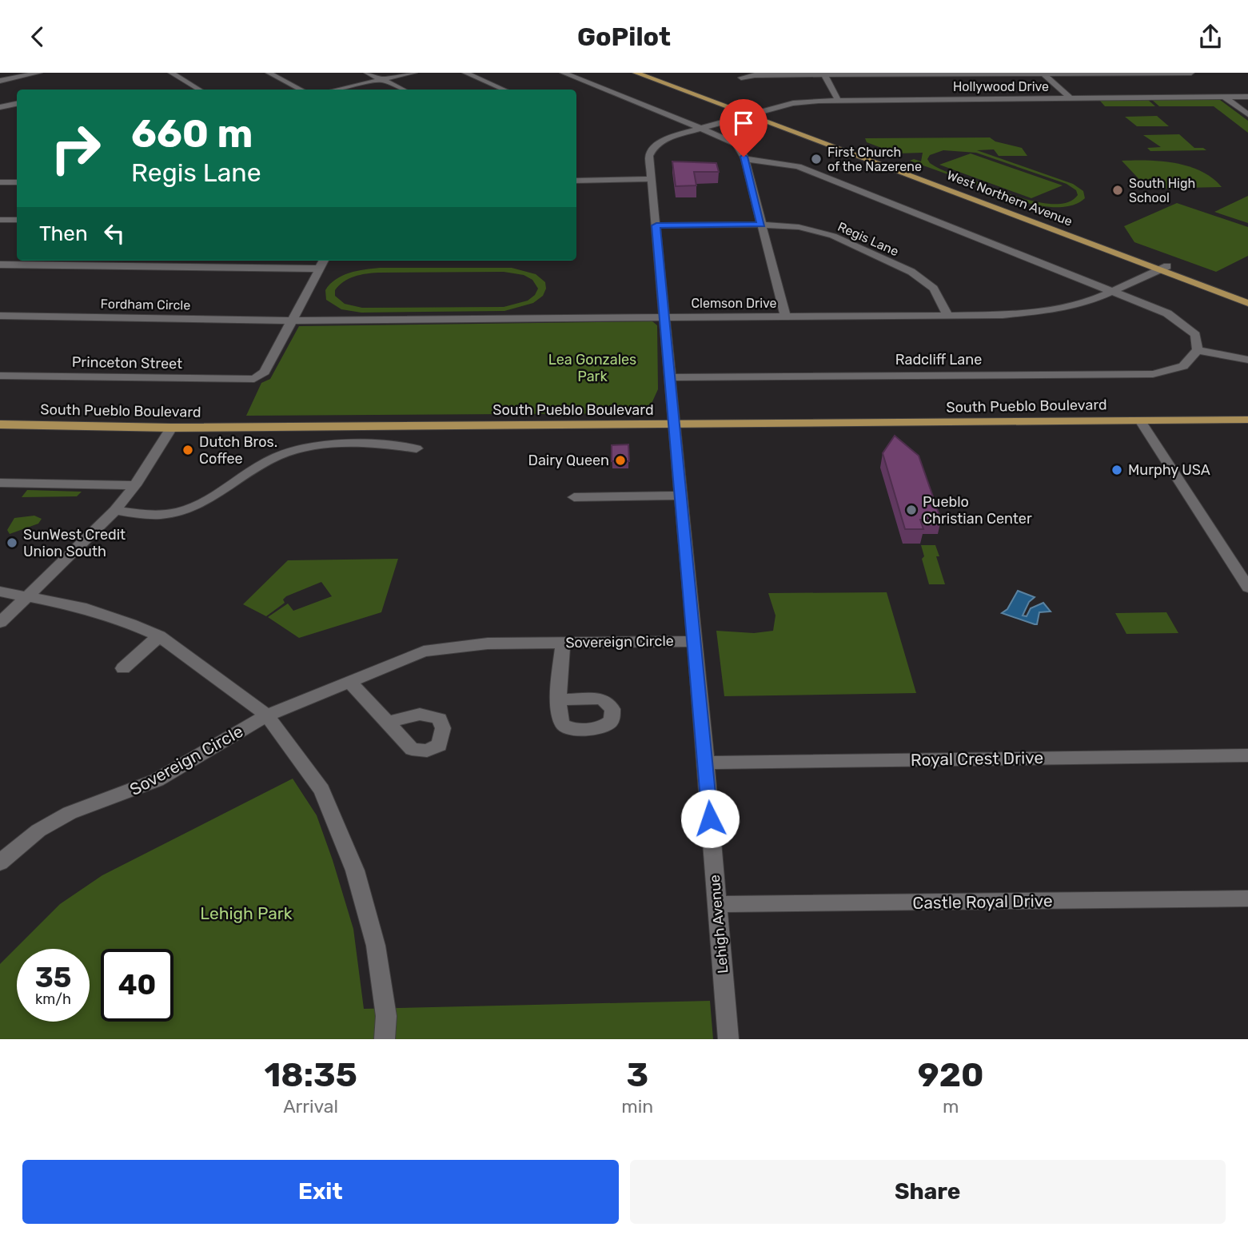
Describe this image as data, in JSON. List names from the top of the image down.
{
  "streets": {
    "main road": ["West Northern Avenue", "South Pueblo Boulevard"],
    "street": [
      "Hollywood Drive",
      "Regis Lane",
      "Clemson Drive",
      "Fordham Circle",
      "Radcliff Lane",
      "Princeton Street",
      "Sovereign Circle",
      "Royal Crest Drive",
      "Castle Royal Drive",
      "Lehigh Avenue"
    ]
  },
  "crossings": [
    ["Hollywood Drive", "West Northern Avenue"],
    ["Hollywood Drive", "Lehigh Avenue"],
    ["West Northern Avenue", "Clemson Drive"],
    ["West Northern Avenue", "Lehigh Avenue"],
    ["Regis Lane", "Clemson Drive"],
    ["Regis Lane", "Lehigh Avenue"],
    ["Clemson Drive", "Fordham Circle"],
    ["Clemson Drive", "Princeton Street"],
    ["Clemson Drive", "Lehigh Avenue"],
    ["Fordham Circle", "Princeton Street"],
    ["Radcliff Lane", "Lehigh Avenue"],
    ["South Pueblo Boulevard", "Lehigh Avenue"],
    ["Sovereign Circle", "Lehigh Avenue"],
    ["Royal Crest Drive", "Lehigh Avenue"],
    ["Castle Royal Drive", "Lehigh Avenue"]
  ],
  "parks": ["Lea Gonzales Park", "Lehigh Park"],
  "places": [
    "First Church of the Nazerene",
    "South High School",
    "Dutch Bros. Coffee",
    "Dairy Queen",
    "Murphy USA",
    "Pueblo Christian Center",
    "SunWest Credit Union South"
  ],
  "page": {
    "header": "GoPilot",
    "turn": ["660 m", "Regis Lane"],
    "then": "Then",
    "speed": "35 km/h",
    "limit": "40",
    "eta": [
      "18:35",
      "Arrival",
      "3",
      "min",
      "920",
      "m"
    ],
    "buttons": ["Exit", "Share"]
  }
}
